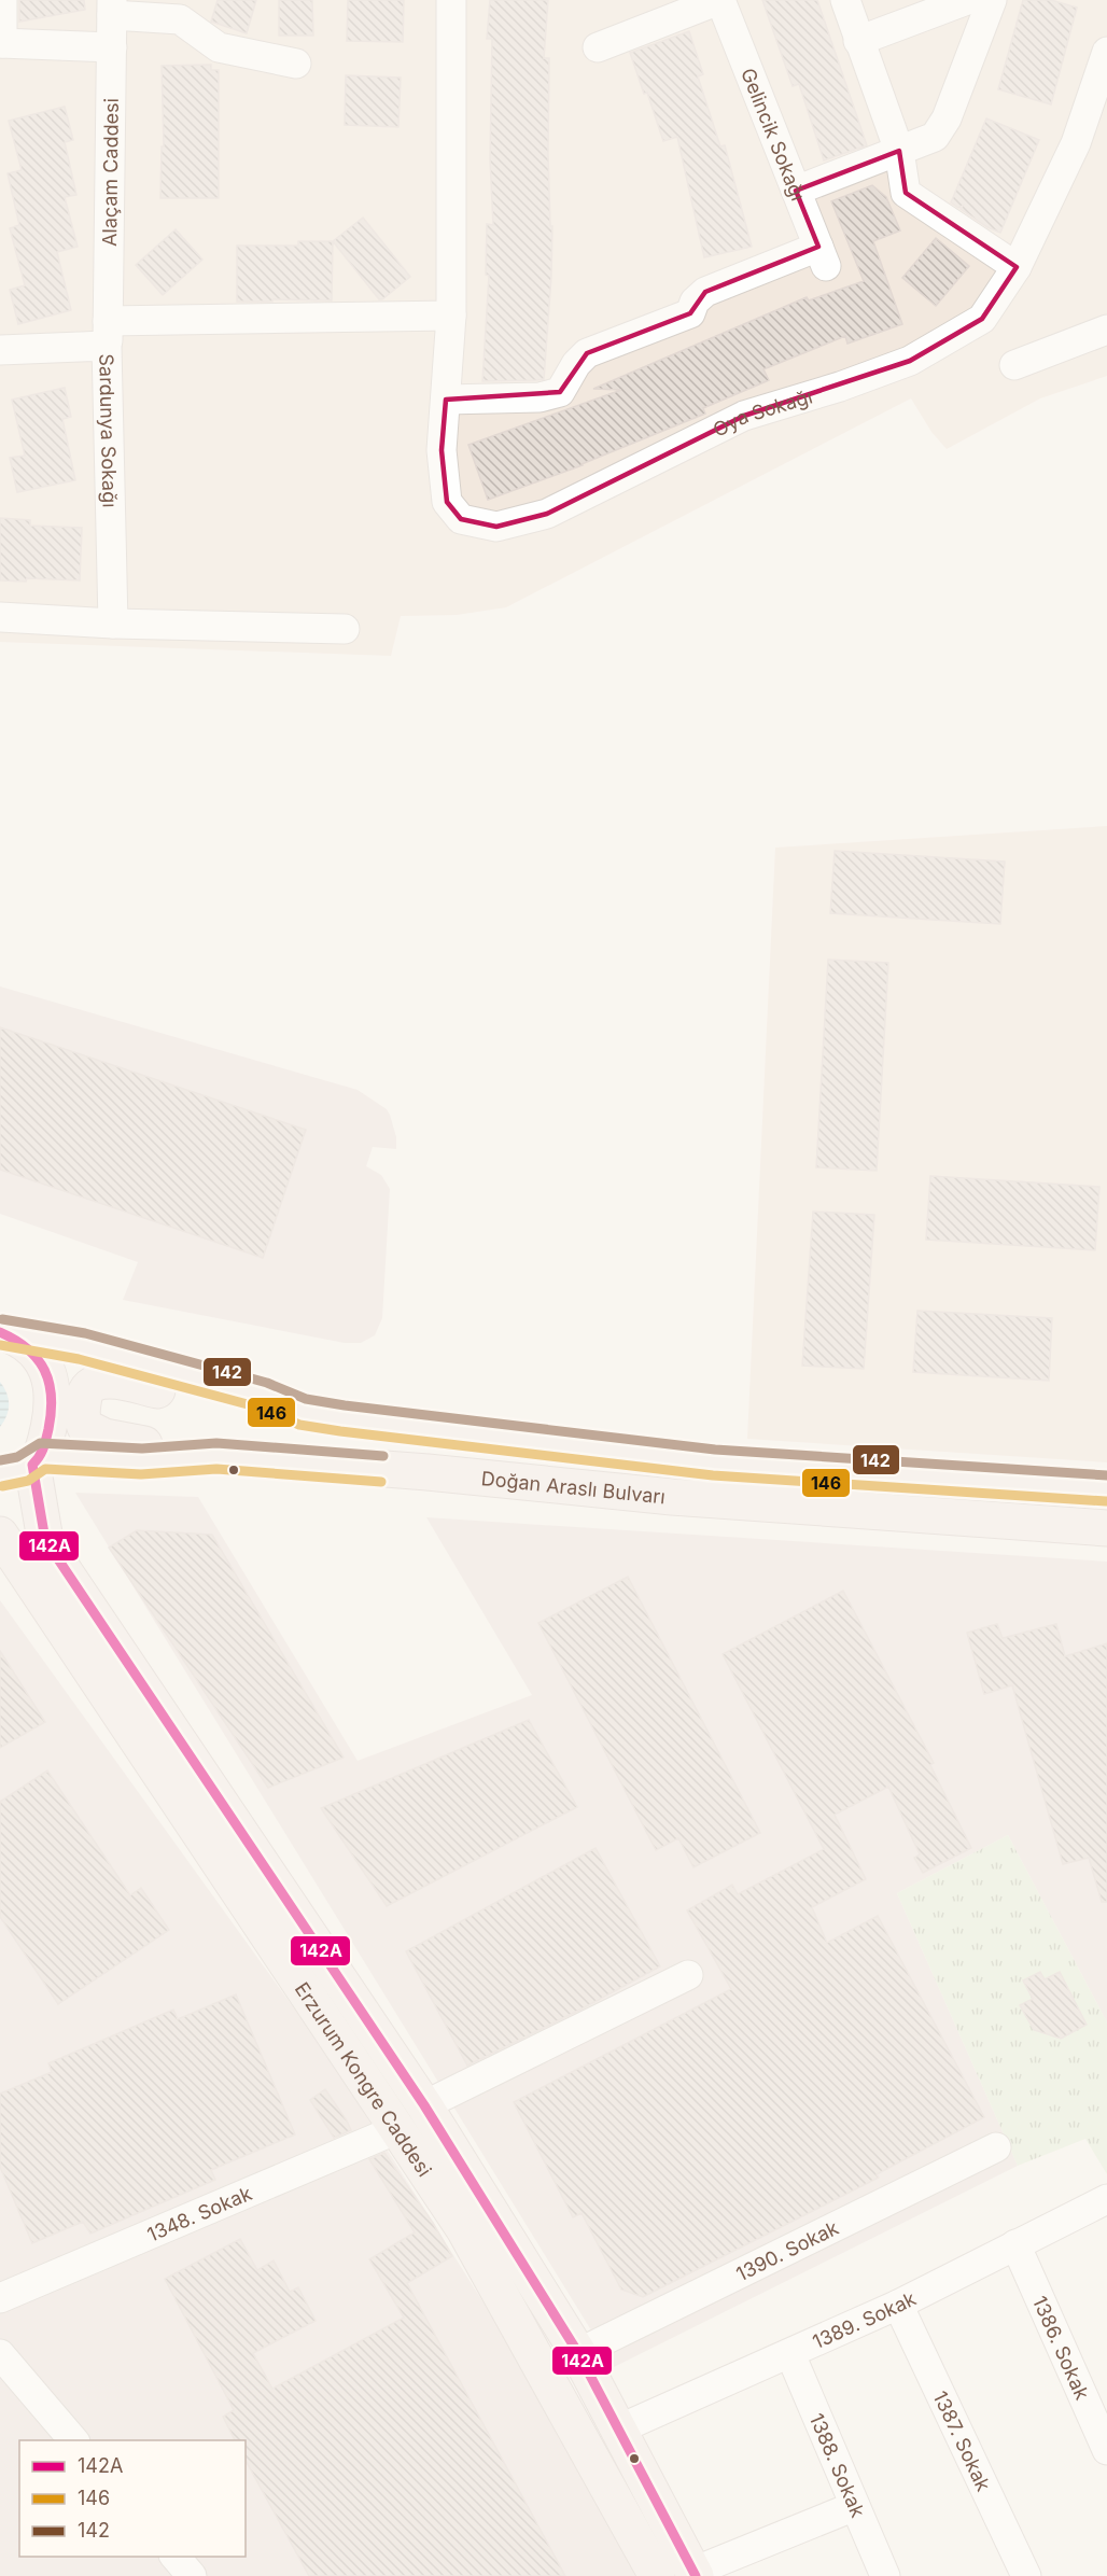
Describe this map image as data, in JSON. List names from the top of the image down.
{
  "streets": {
    "main road": ["Doğan Araslı Bulvarı", "Erzurum Kongre Caddesi"],
    "street": [
      "Gelincik Sokağı",
      "Alaçam Caddesi",
      "Oya Sokağı",
      "Sardunya Sokağı",
      "1348. Sokak",
      "1390. Sokak",
      "1389. Sokak",
      "1386. Sokak",
      "1387. Sokak",
      "1388. Sokak"
    ]
  },
  "crossings": [
    ["Gelincik Sokağı", "Oya Sokağı"],
    ["Alaçam Caddesi", "Sardunya Sokağı"],
    ["Doğan Araslı Bulvarı", "Erzurum Kongre Caddesi"],
    ["Erzurum Kongre Caddesi", "1348. Sokak"],
    ["Erzurum Kongre Caddesi", "1390. Sokak"],
    ["Erzurum Kongre Caddesi", "1389. Sokak"],
    ["1389. Sokak", "1386. Sokak"],
    ["1389. Sokak", "1387. Sokak"],
    ["1389. Sokak", "1388. Sokak"]
  ],
  "lines": ["transit line 142", "transit line 142A", "transit line 146"],
  "legend": ["142A", "146", "142"]
}
